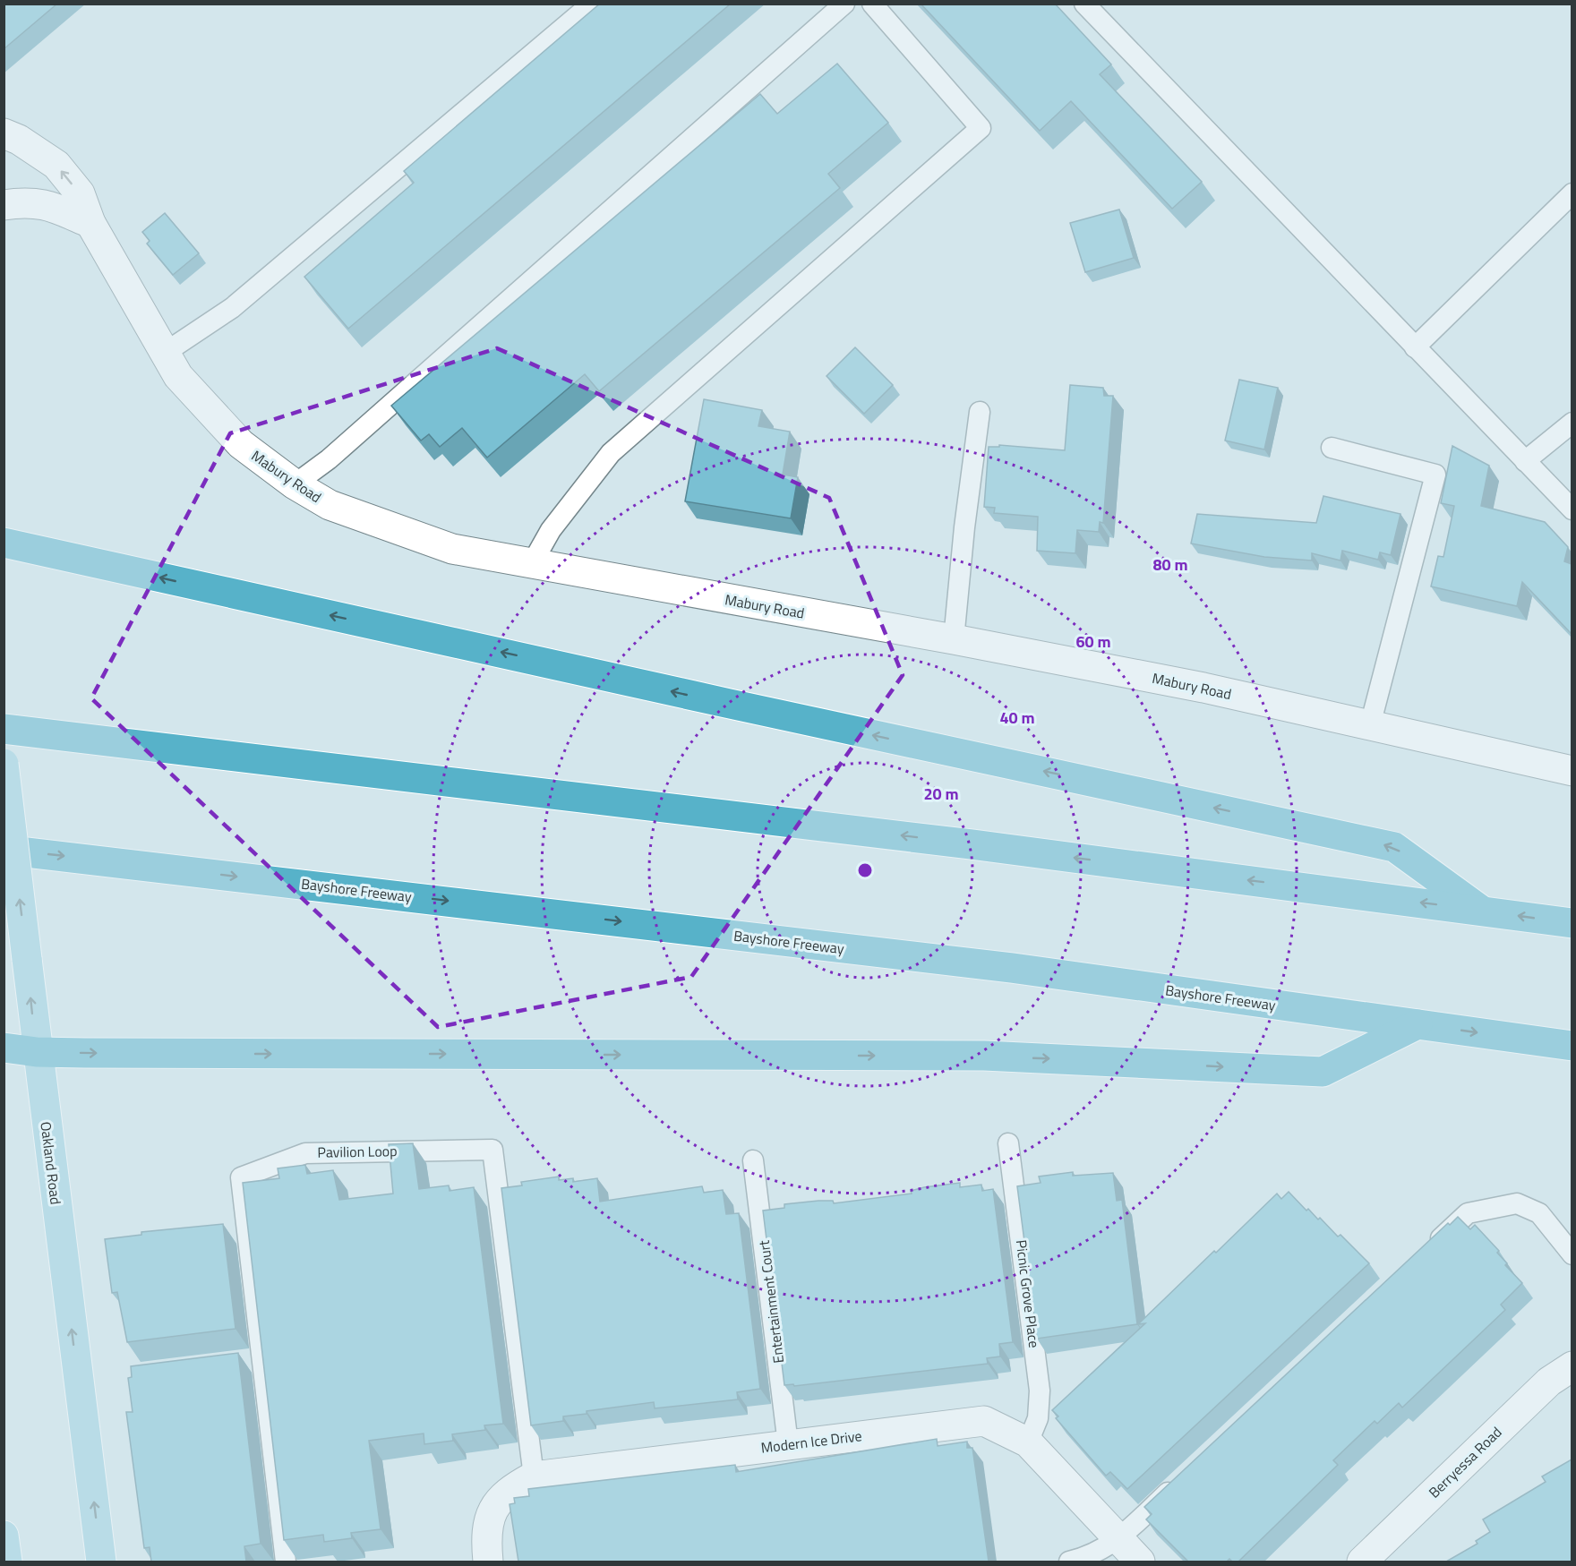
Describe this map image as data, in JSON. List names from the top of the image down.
{
  "streets": {
    "highway": ["Bayshore Freeway"],
    "main road": ["Oakland Road"],
    "street": ["Mabury Road", "Modern Ice Drive", "Berryessa Road"],
    "lane": ["Pavilion Loop", "Picnic Grove Place", "Entertainment Court"]
  },
  "crossings": [
    ["Pavilion Loop", "Modern Ice Drive"],
    ["Picnic Grove Place", "Modern Ice Drive"],
    ["Entertainment Court", "Modern Ice Drive"]
  ],
  "one_way": ["Oakland Road"],
  "rings": [
    "80 m",
    "60 m",
    "40 m",
    "20 m"
  ]
}
